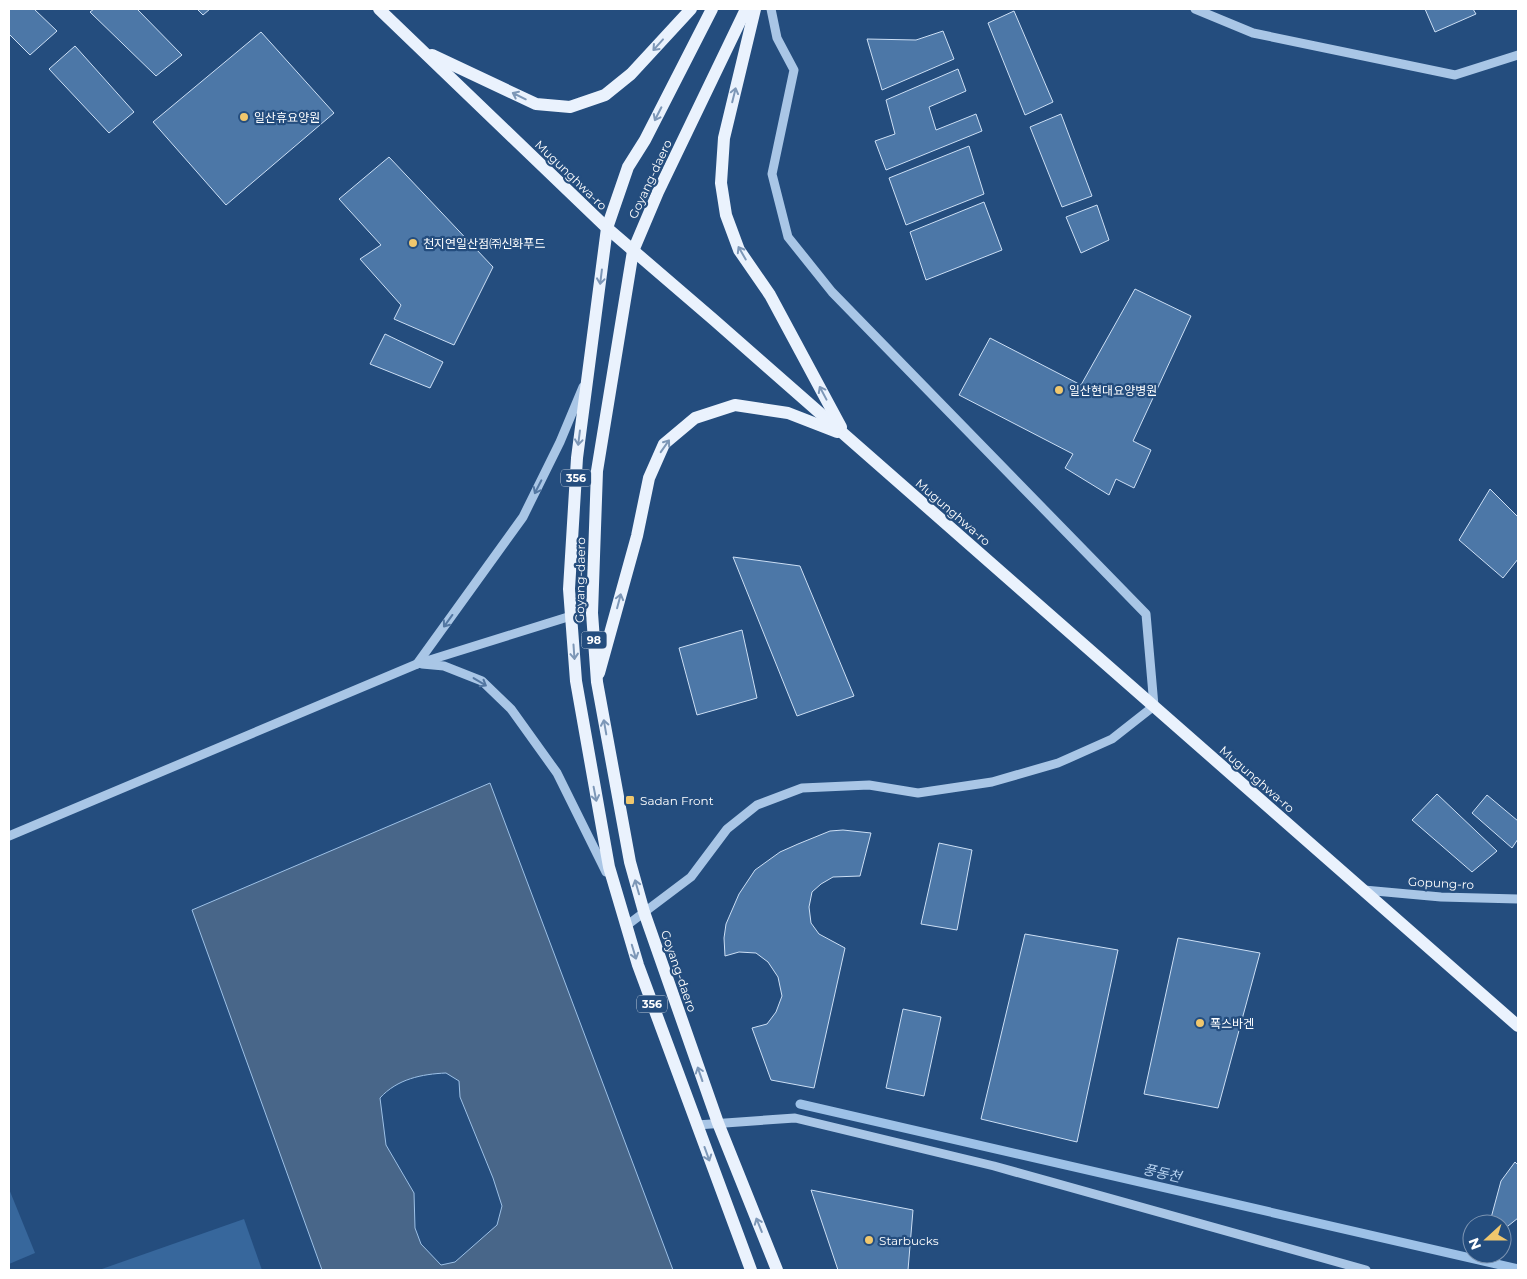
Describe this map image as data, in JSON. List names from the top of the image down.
{
  "streets": {
    "main road": [
      "Mugunghwa-ro",
      "Goyang-daero",
      "356",
      "98"
    ],
    "street": ["Gopung-ro"]
  },
  "crossings": [
    ["Mugunghwa-ro", "Goyang-daero"],
    ["Mugunghwa-ro", "Gopung-ro"]
  ],
  "water": ["풍동천"],
  "places": {
    "other": [
      "일산휴요양원",
      "천지연일산점㈜신화푸드",
      "일산현대요양병원",
      "폭스바겐",
      "Starbucks"
    ],
    "transit": ["Sadan Front"]
  },
  "north": "left"
}
